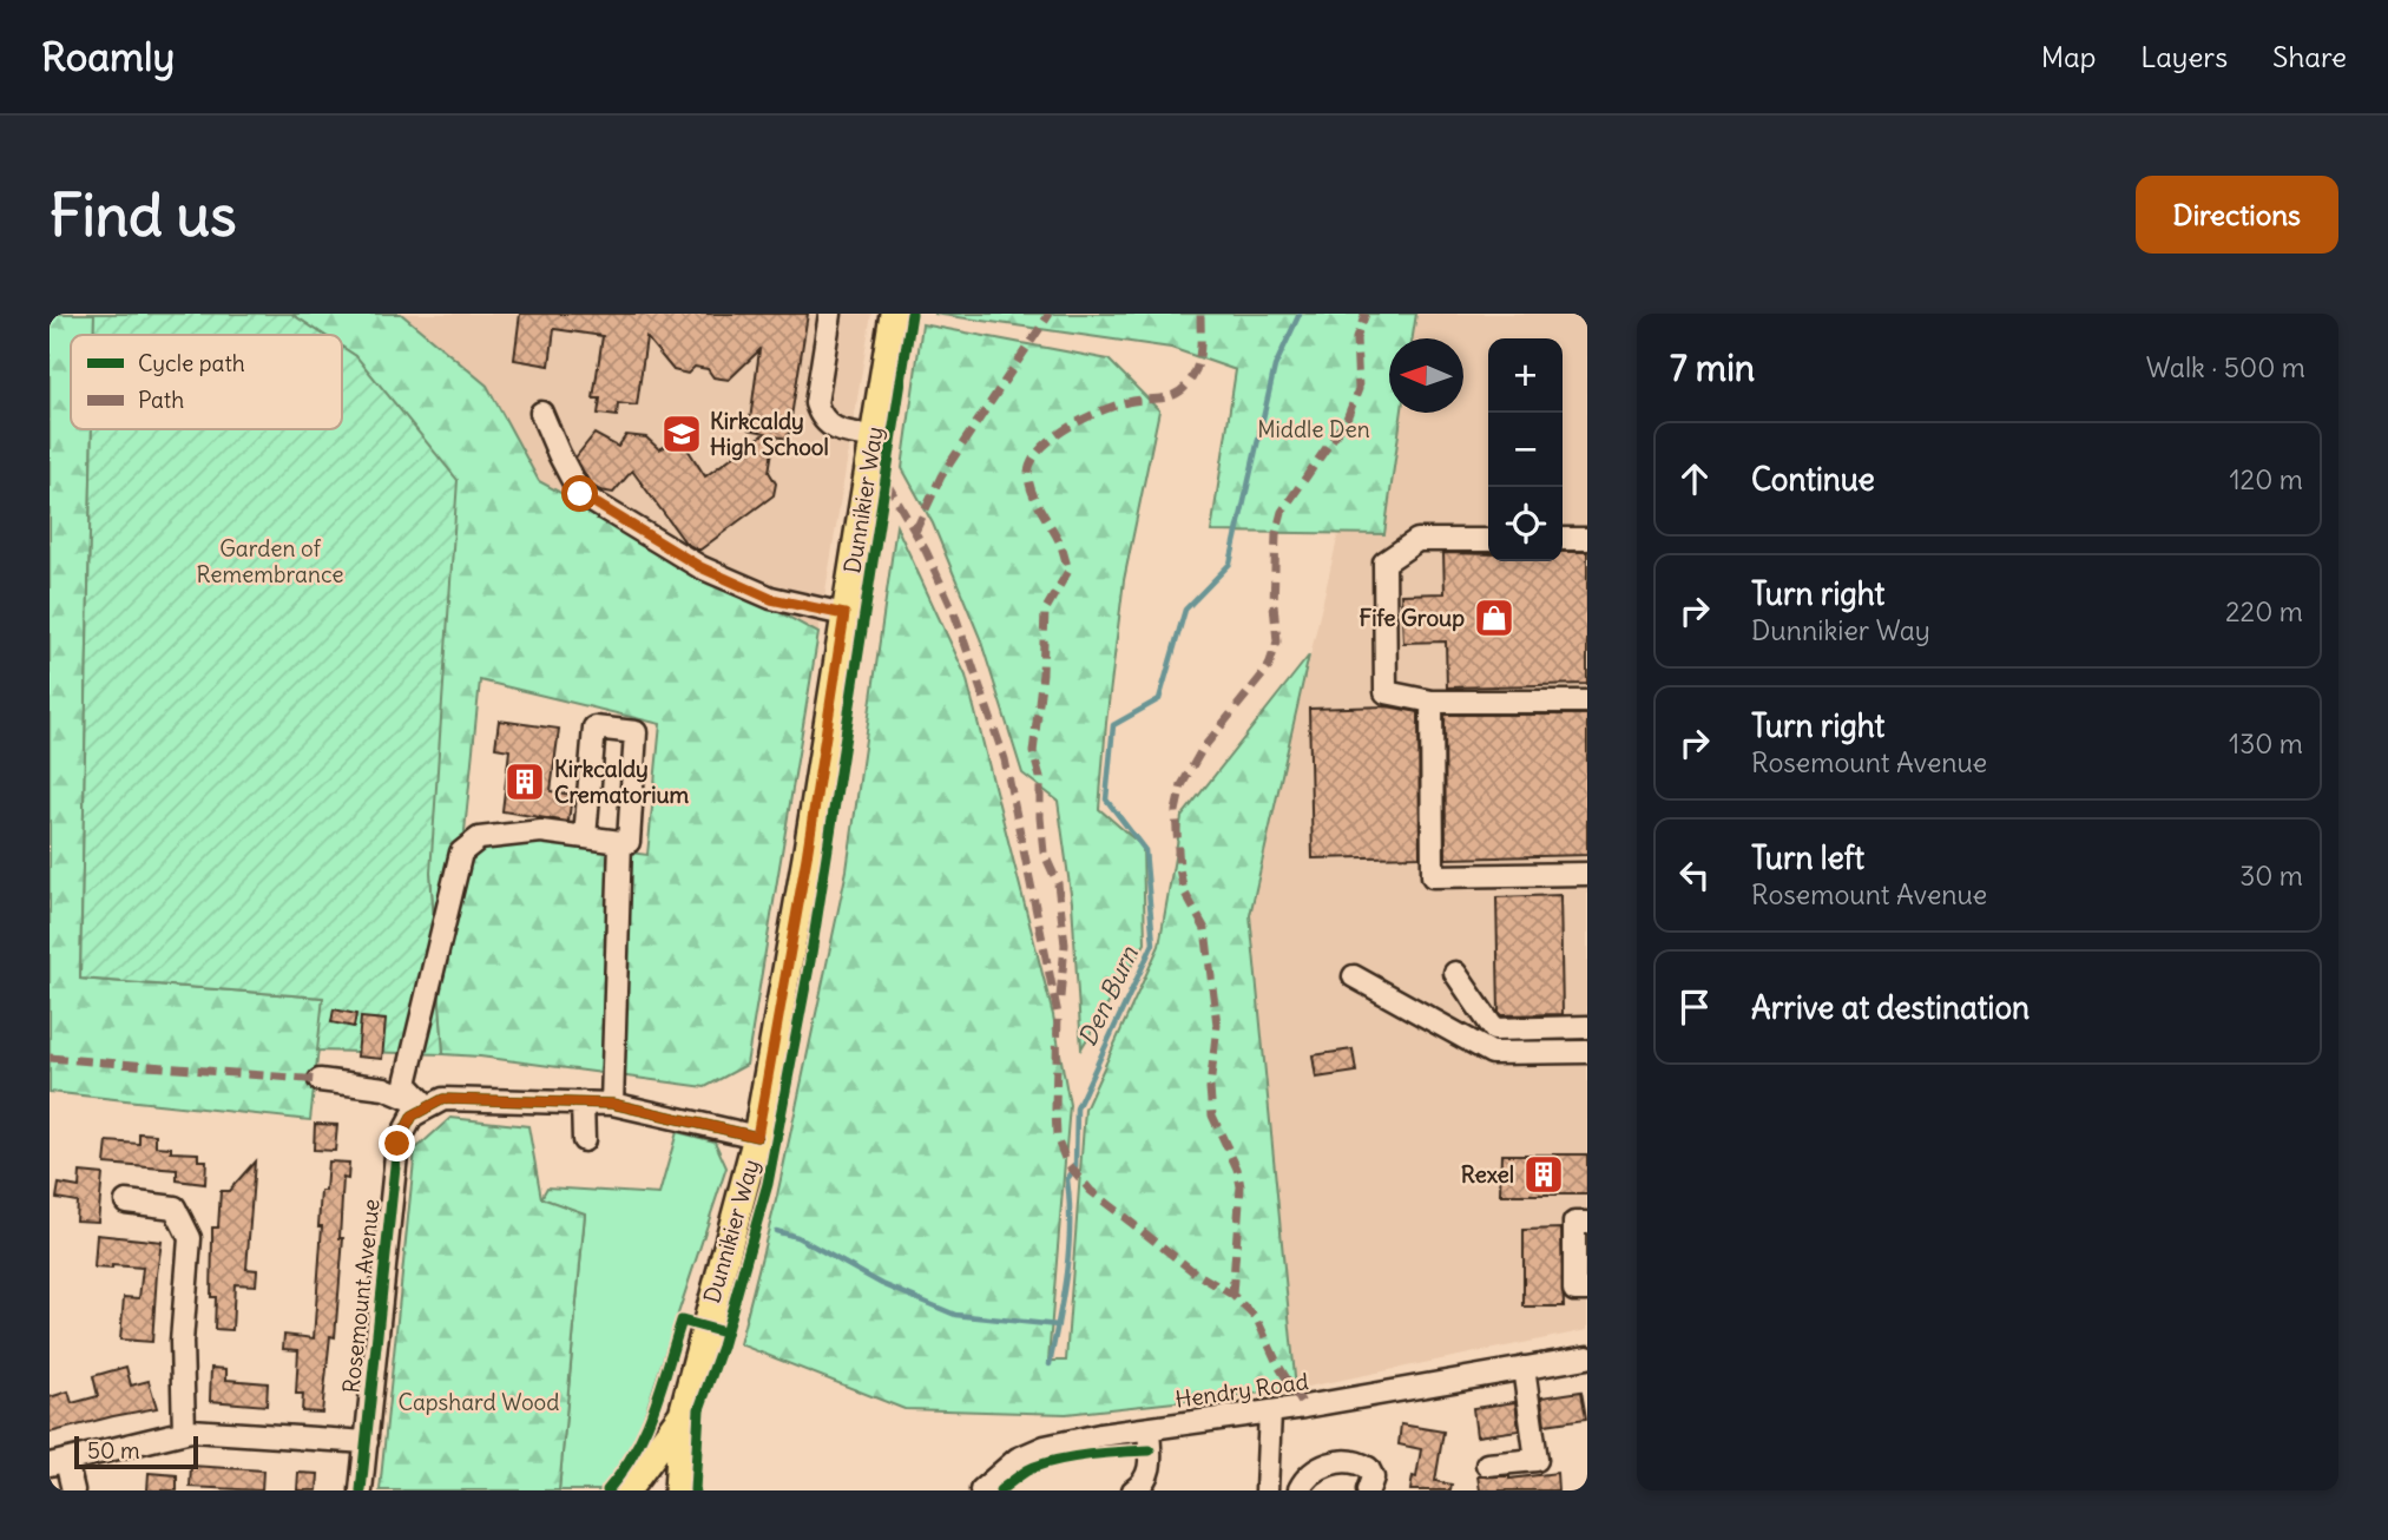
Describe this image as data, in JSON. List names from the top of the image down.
{
  "streets": {
    "main road": ["Dunnikier Way"],
    "street": ["Rosemount Avenue", "Hendry Road"]
  },
  "water": ["Den Burn"],
  "parks": ["Middle Den", "Garden of Remembrance", "Capshard Wood"],
  "places": {
    "school or university": ["Kirkcaldy High School"],
    "shop": ["Fife Group"],
    "building": ["Kirkcaldy Crematorium", "Rexel"]
  },
  "legend": ["Cycle path", "Path"],
  "scale_bar": "50 m",
  "north": "left",
  "page": {
    "header": "Roamly",
    "nav": ["Map", "Layers", "Share"],
    "buttons": "Directions",
    "title": "Find us",
    "heading": ["7 min", "Walk · 500 m"],
    "map_buttons": ["+", "−"],
    "list": [
      ["Continue", "120 m"],
      ["Turn right", "Dunnikier Way", "220 m"],
      ["Turn right", "Rosemount Avenue", "130 m"],
      ["Turn left", "Rosemount Avenue", "30 m"],
      "Arrive at destination"
    ],
    "scale": "50 m"
  }
}
